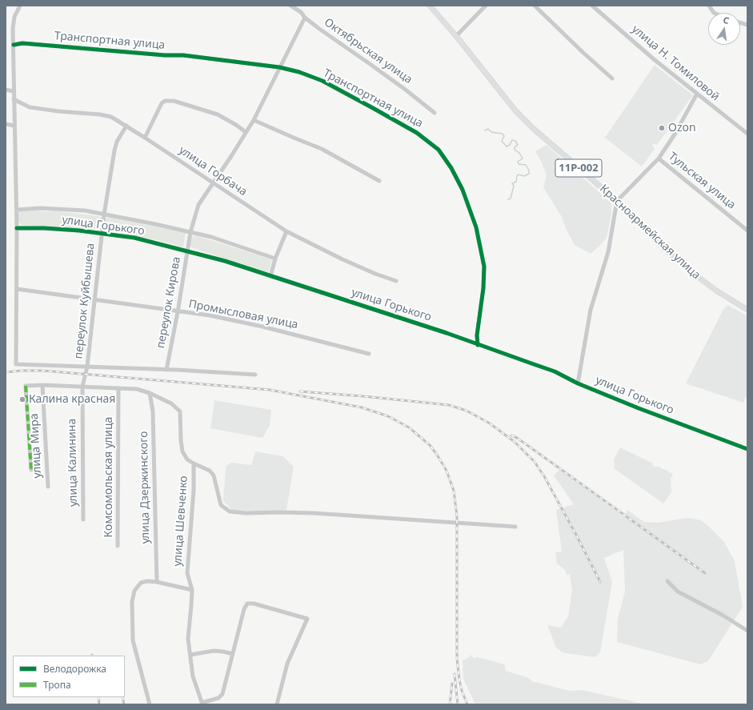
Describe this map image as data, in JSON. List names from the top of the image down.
{
  "streets": {
    "main road": ["11Р-002", "Красноармейская улица"],
    "street": [
      "Транспортная улица",
      "Октябрьская улица",
      "улица Н. Томиловой",
      "улица Горбача",
      "Тульская улица",
      "улица Горького",
      "переулок Куйбышева",
      "переулок Кирова",
      "Промысловая улица",
      "улица Мира",
      "улица Калинина",
      "Комсомольская улица",
      "улица Дзержинского",
      "улица Шевченко"
    ]
  },
  "crossings": [
    ["Транспортная улица", "улица Горького"],
    ["Транспортная улица", "переулок Кирова"],
    ["Октябрьская улица", "переулок Кирова"],
    ["улица Горбача", "переулок Куйбышева"],
    ["улица Горбача", "переулок Кирова"],
    ["улица Горького", "переулок Куйбышева"],
    ["улица Горького", "переулок Кирова"],
    ["переулок Куйбышева", "Промысловая улица"],
    ["переулок Куйбышева", "улица Калинина"],
    ["переулок Кирова", "Промысловая улица"],
    ["улица Дзержинского", "улица Шевченко"]
  ],
  "places": ["Ozon", "Калина красная"],
  "legend": ["Велодорожка", "Тропа"],
  "north": "top"
}
